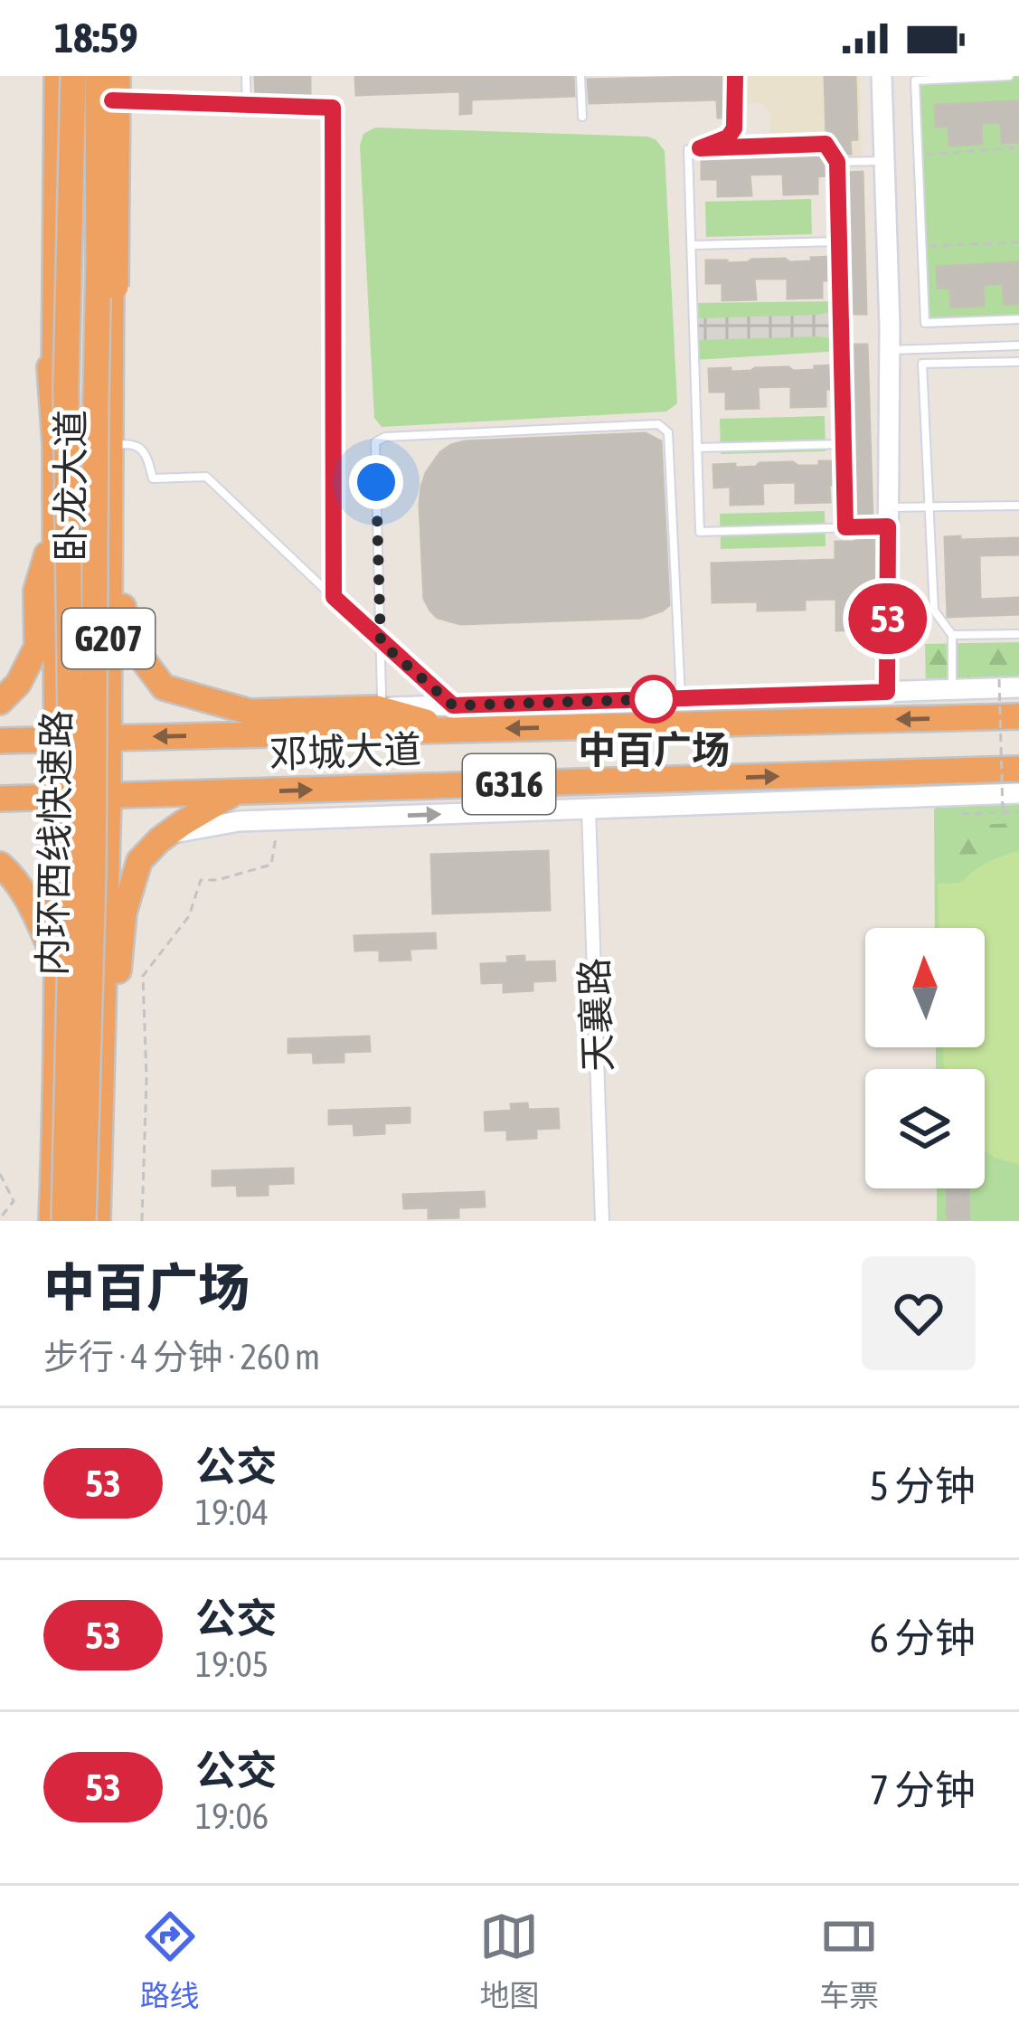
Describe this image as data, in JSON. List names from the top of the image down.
{
  "streets": {
    "highway": [
      "卧龙大道",
      "G207",
      "邓城大道",
      "G316",
      "内环西线快速路"
    ],
    "street": ["天襄路"]
  },
  "crossings": [
    ["卧龙大道", "邓城大道"]
  ],
  "places": ["中百广场"],
  "lines": ["bus line 53"],
  "north": "top",
  "page": {
    "status": "18:59",
    "on_map": "53",
    "heading": ["中百广场", "步行 · 4 分钟 · 260 m"],
    "list": [
      {
        "mark": "53",
        "name": "公交",
        "note": "19:04",
        "value": "5 分钟"
      },
      {
        "mark": "53",
        "name": "公交",
        "note": "19:05",
        "value": "6 分钟"
      },
      {
        "mark": "53",
        "name": "公交",
        "note": "19:06",
        "value": "7 分钟"
      }
    ],
    "tabs": ["路线", "地图", "车票"]
  }
}
